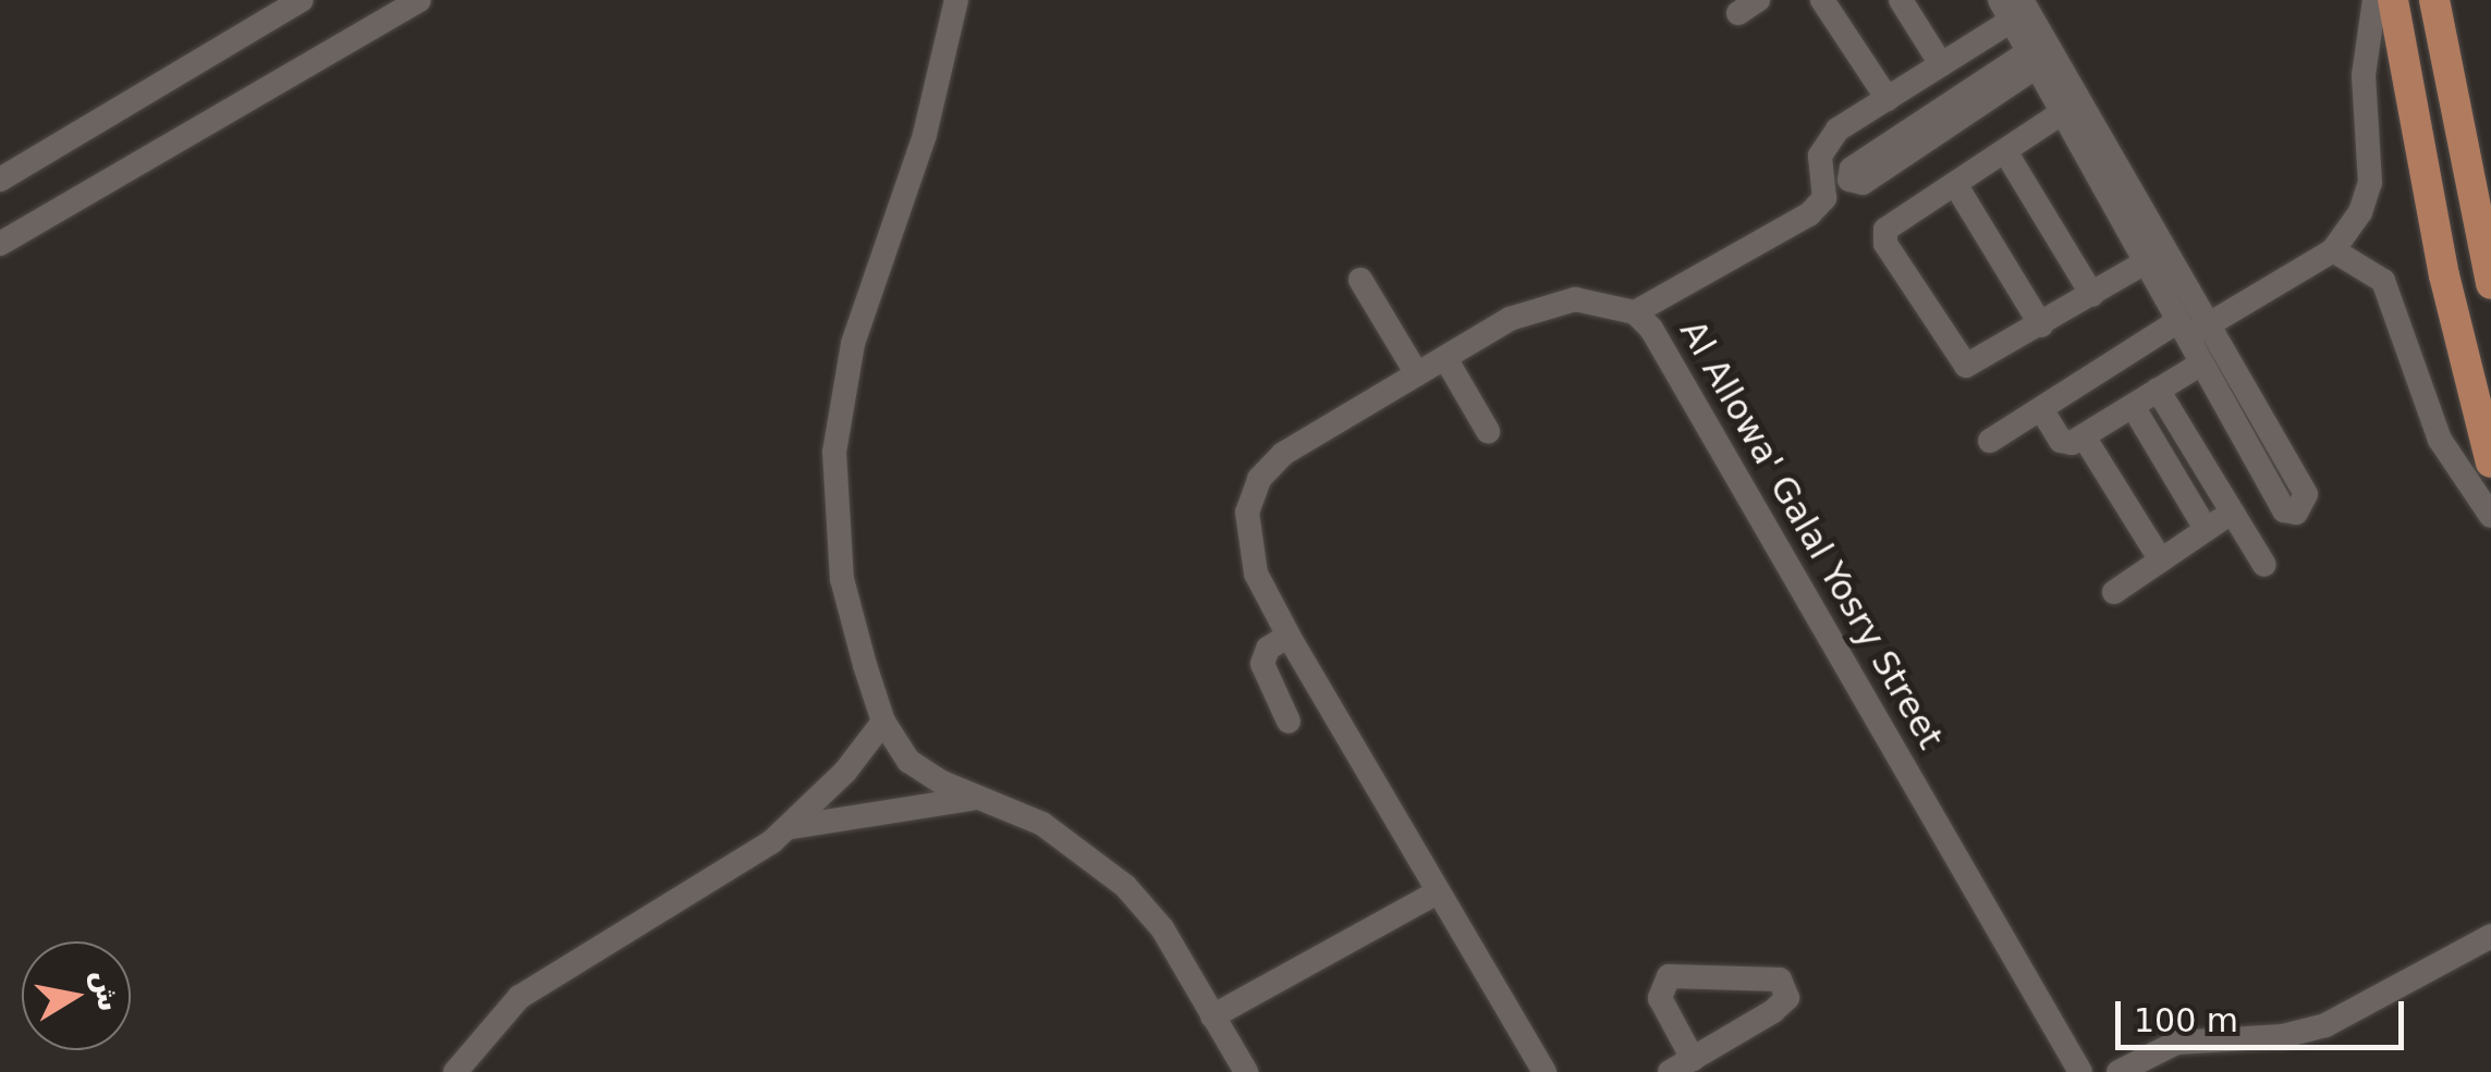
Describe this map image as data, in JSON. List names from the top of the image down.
{
  "streets": {
    "street": ["Al Allowa' Galal Yosry Street"]
  },
  "scale_bar": "100 m",
  "north": "right"
}
